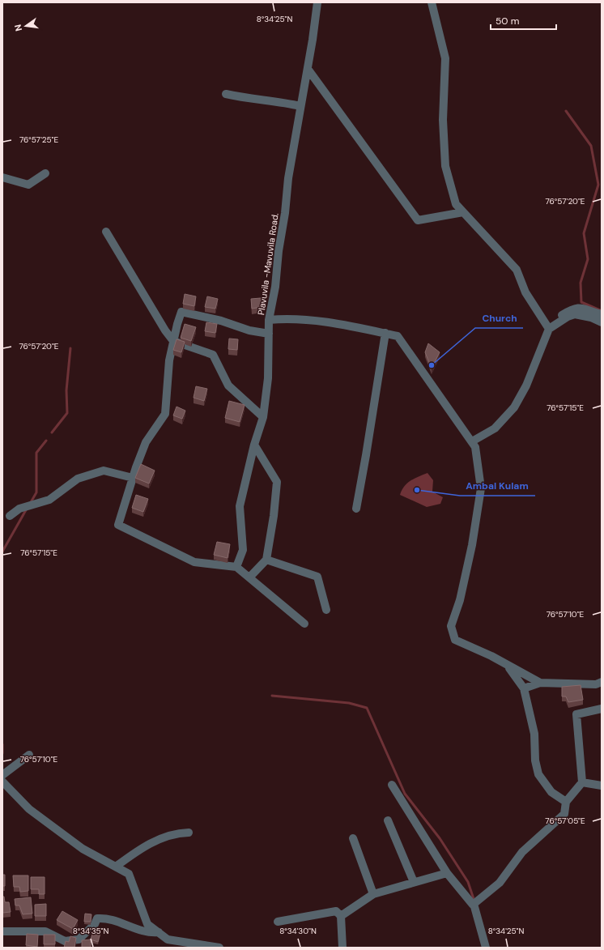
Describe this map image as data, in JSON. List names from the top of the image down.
{
  "streets": {
    "street": ["Plavuvila -Mavuvila Road."]
  },
  "places": ["Church", "Ambal Kulam"],
  "scale_bar": "50 m",
  "north": "left",
  "coordinates": [
    "8°34'25\"N",
    "76°57'25\"E",
    "76°57'20\"E",
    "76°57'15\"E",
    "76°57'10\"E",
    "76°57'05\"E",
    "8°34'35\"N",
    "8°34'30\"N"
  ]
}
